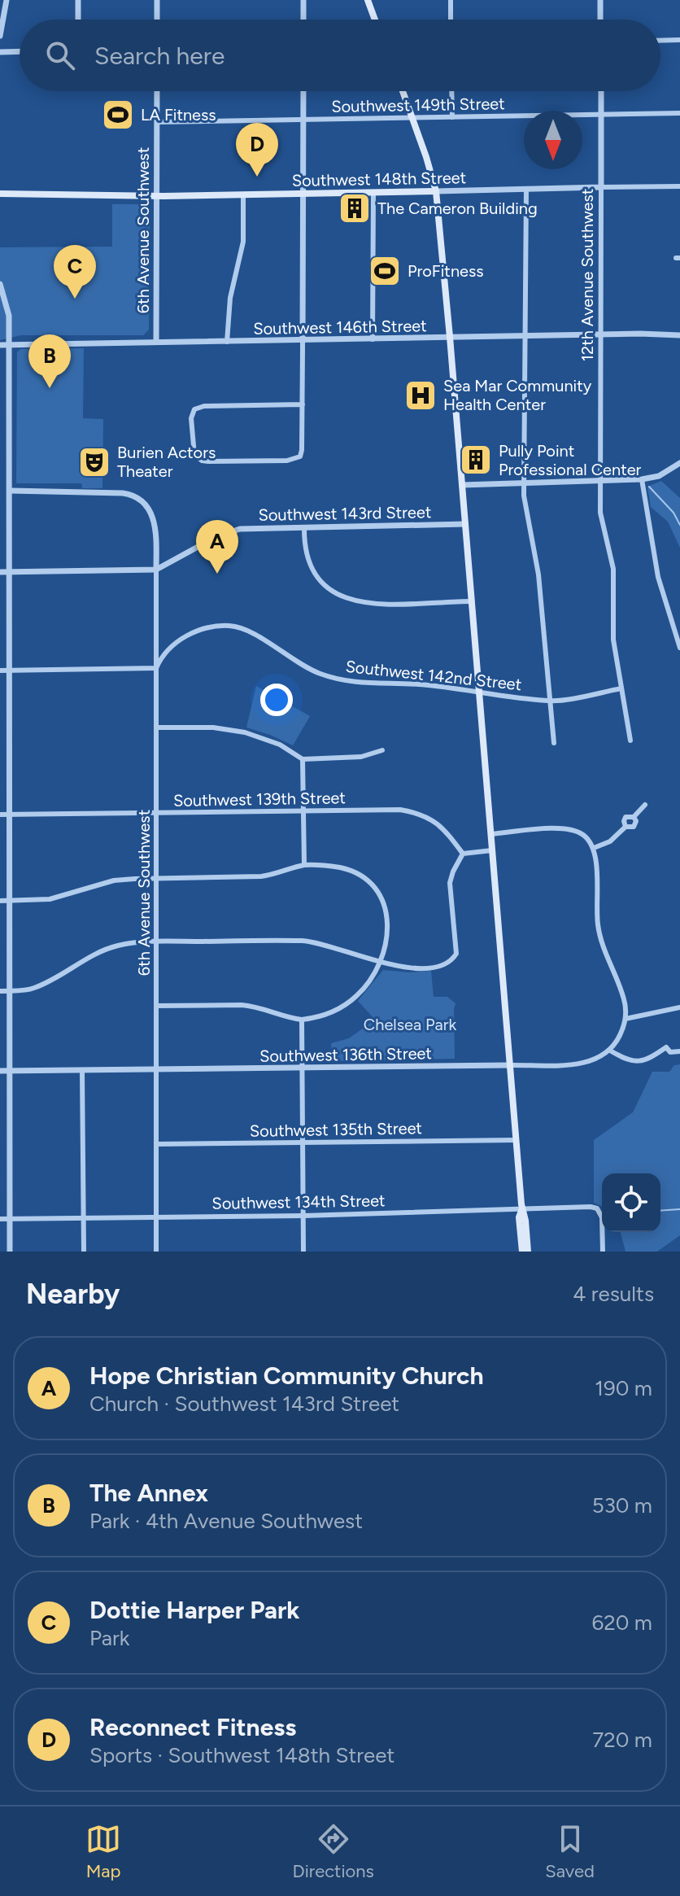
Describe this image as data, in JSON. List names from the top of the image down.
{
  "streets": {
    "main road": ["Southwest 148th Street"],
    "street": [
      "Southwest 149th Street",
      "6th Avenue Southwest",
      "12th Avenue Southwest",
      "Southwest 146th Street",
      "Southwest 143rd Street",
      "Southwest 142nd Street",
      "Southwest 139th Street",
      "Southwest 136th Street",
      "Southwest 135th Street",
      "Southwest 134th Street"
    ]
  },
  "crossings": [
    ["Southwest 149th Street", "6th Avenue Southwest"],
    ["Southwest 149th Street", "12th Avenue Southwest"],
    ["Southwest 148th Street", "6th Avenue Southwest"],
    ["Southwest 148th Street", "12th Avenue Southwest"],
    ["6th Avenue Southwest", "Southwest 146th Street"],
    ["6th Avenue Southwest", "Southwest 143rd Street"],
    ["6th Avenue Southwest", "Southwest 142nd Street"],
    ["6th Avenue Southwest", "Southwest 139th Street"],
    ["6th Avenue Southwest", "Southwest 136th Street"],
    ["6th Avenue Southwest", "Southwest 135th Street"],
    ["6th Avenue Southwest", "Southwest 134th Street"],
    ["12th Avenue Southwest", "Southwest 146th Street"],
    ["12th Avenue Southwest", "Southwest 142nd Street"]
  ],
  "parks": ["Chelsea Park"],
  "places": {
    "sports": ["LA Fitness", "ProFitness"],
    "building": ["The Cameron Building", "Pully Point Professional Center"],
    "hospital": ["Sea Mar Community Health Center"],
    "theatre": ["Burien Actors Theater"]
  },
  "north": "bottom",
  "page": {
    "search": "Search here",
    "pins": [
      "D",
      "C",
      "B",
      "A"
    ],
    "heading": ["Nearby", "4 results"],
    "list": [
      {
        "mark": "A",
        "name": "Hope Christian Community Church",
        "note": "Church · Southwest 143rd Street",
        "value": "190 m"
      },
      {
        "mark": "B",
        "name": "The Annex",
        "note": "Park · 4th Avenue Southwest",
        "value": "530 m"
      },
      {
        "mark": "C",
        "name": "Dottie Harper Park",
        "note": "Park",
        "value": "620 m"
      },
      {
        "mark": "D",
        "name": "Reconnect Fitness",
        "note": "Sports · Southwest 148th Street",
        "value": "720 m"
      }
    ],
    "nav": ["Map", "Directions", "Saved"]
  }
}
